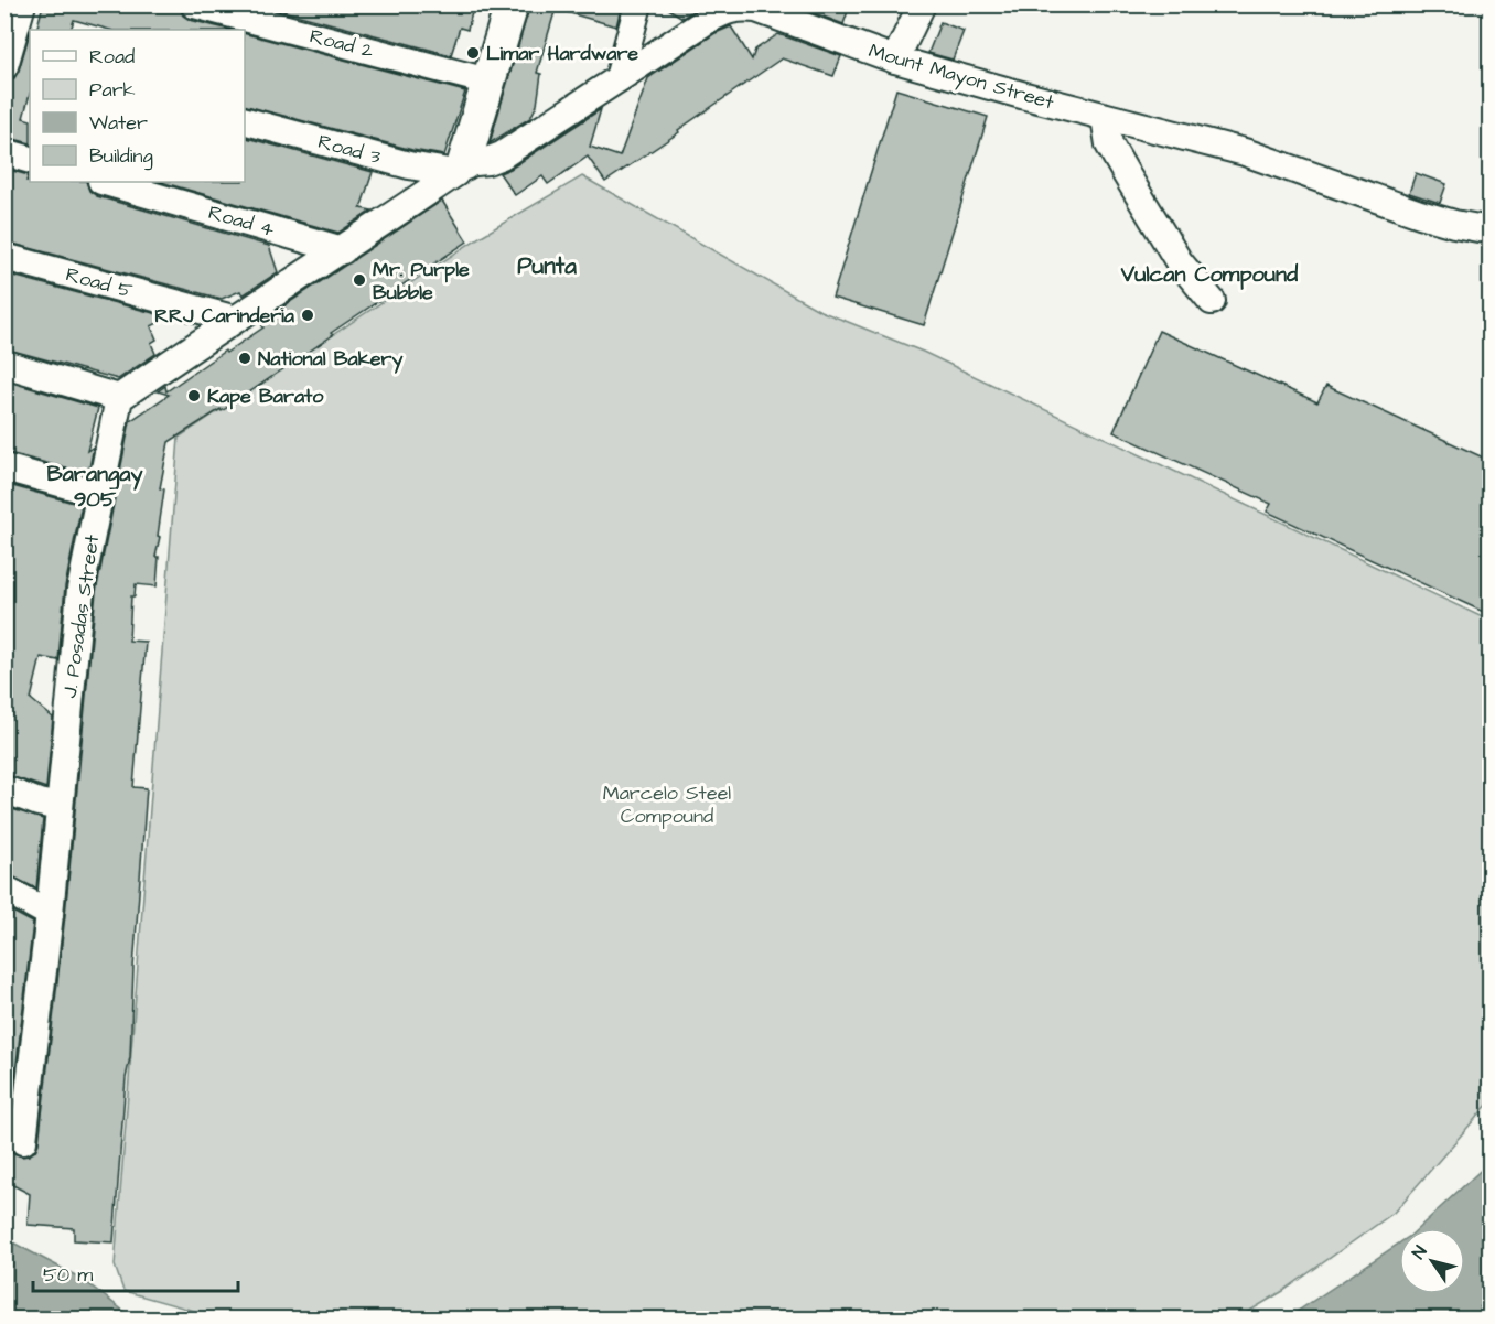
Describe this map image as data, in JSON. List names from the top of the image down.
{
  "streets": {
    "street": [
      "Road 2",
      "Mount Mayon Street",
      "Road 3",
      "Road 4",
      "Road 5",
      "J. Posadas Street"
    ]
  },
  "crossings": [
    ["Mount Mayon Street", "Road 3"]
  ],
  "districts": ["Punta", "Vulcan Compound", "Barangay 905"],
  "parks": ["Marcelo Steel Compound"],
  "places": [
    "Limar Hardware",
    "Mr. Purple Bubble",
    "RRJ Carinderia",
    "National Bakery",
    "Kape Barato"
  ],
  "legend": [
    "Road",
    "Park",
    "Water",
    "Building"
  ],
  "scale_bar": "50 m",
  "north": "top left"
}
